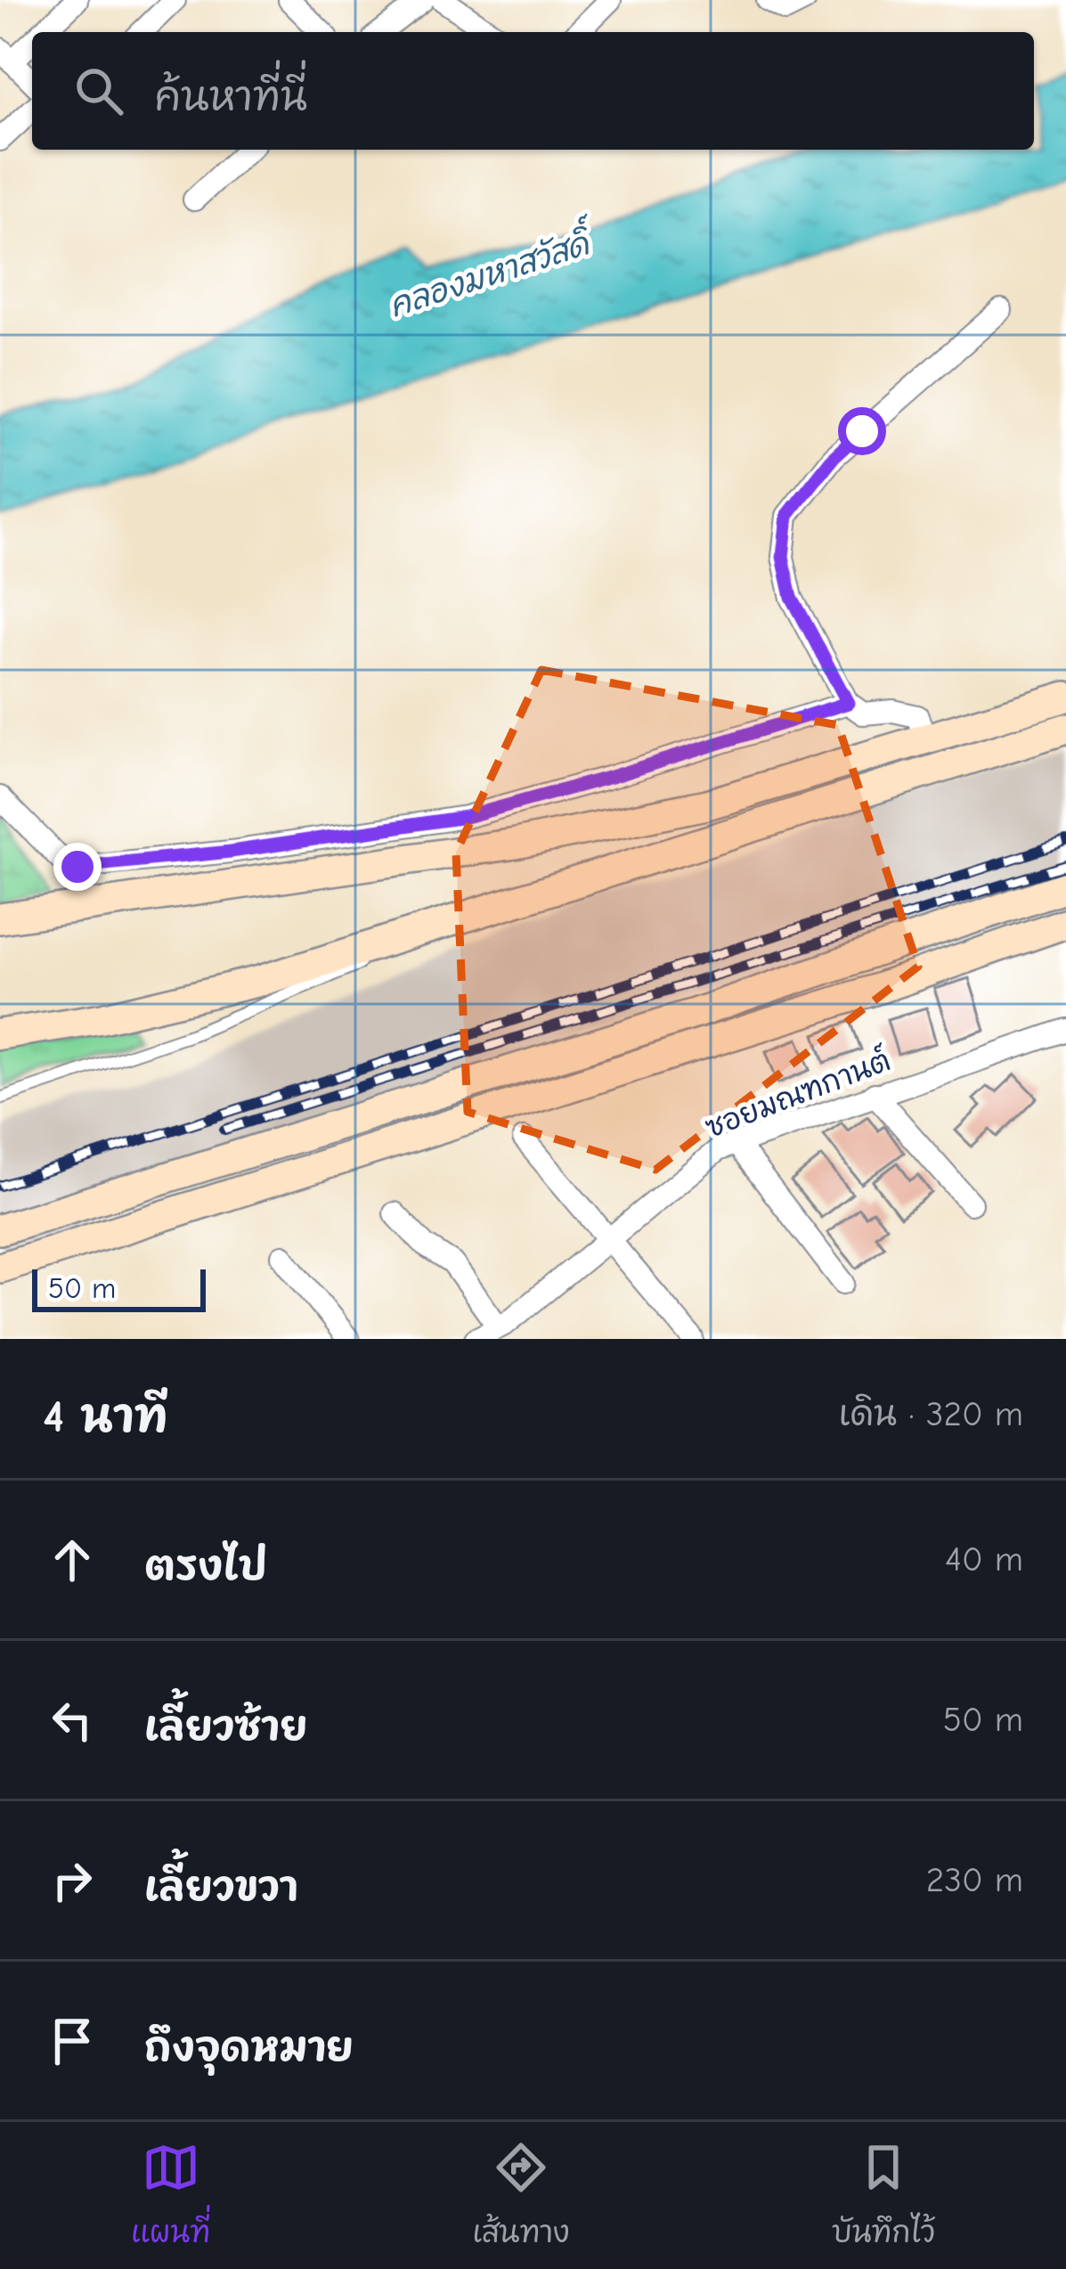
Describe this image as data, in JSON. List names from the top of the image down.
{
  "streets": {
    "street": ["ซอยมณฑกานต์"]
  },
  "water": ["คลองมหาสวัสดิ์"],
  "scale_bar": "50 m",
  "page": {
    "search": "ค้นหาที่นี่",
    "scale": "50 m",
    "heading": ["4 นาที", "เดิน · 320 m"],
    "list": [
      ["ตรงไป", "40 m"],
      ["เลี้ยวซ้าย", "50 m"],
      ["เลี้ยวขวา", "230 m"],
      "ถึงจุดหมาย"
    ],
    "nav": ["แผนที่", "เส้นทาง", "บันทึกไว้"]
  }
}
